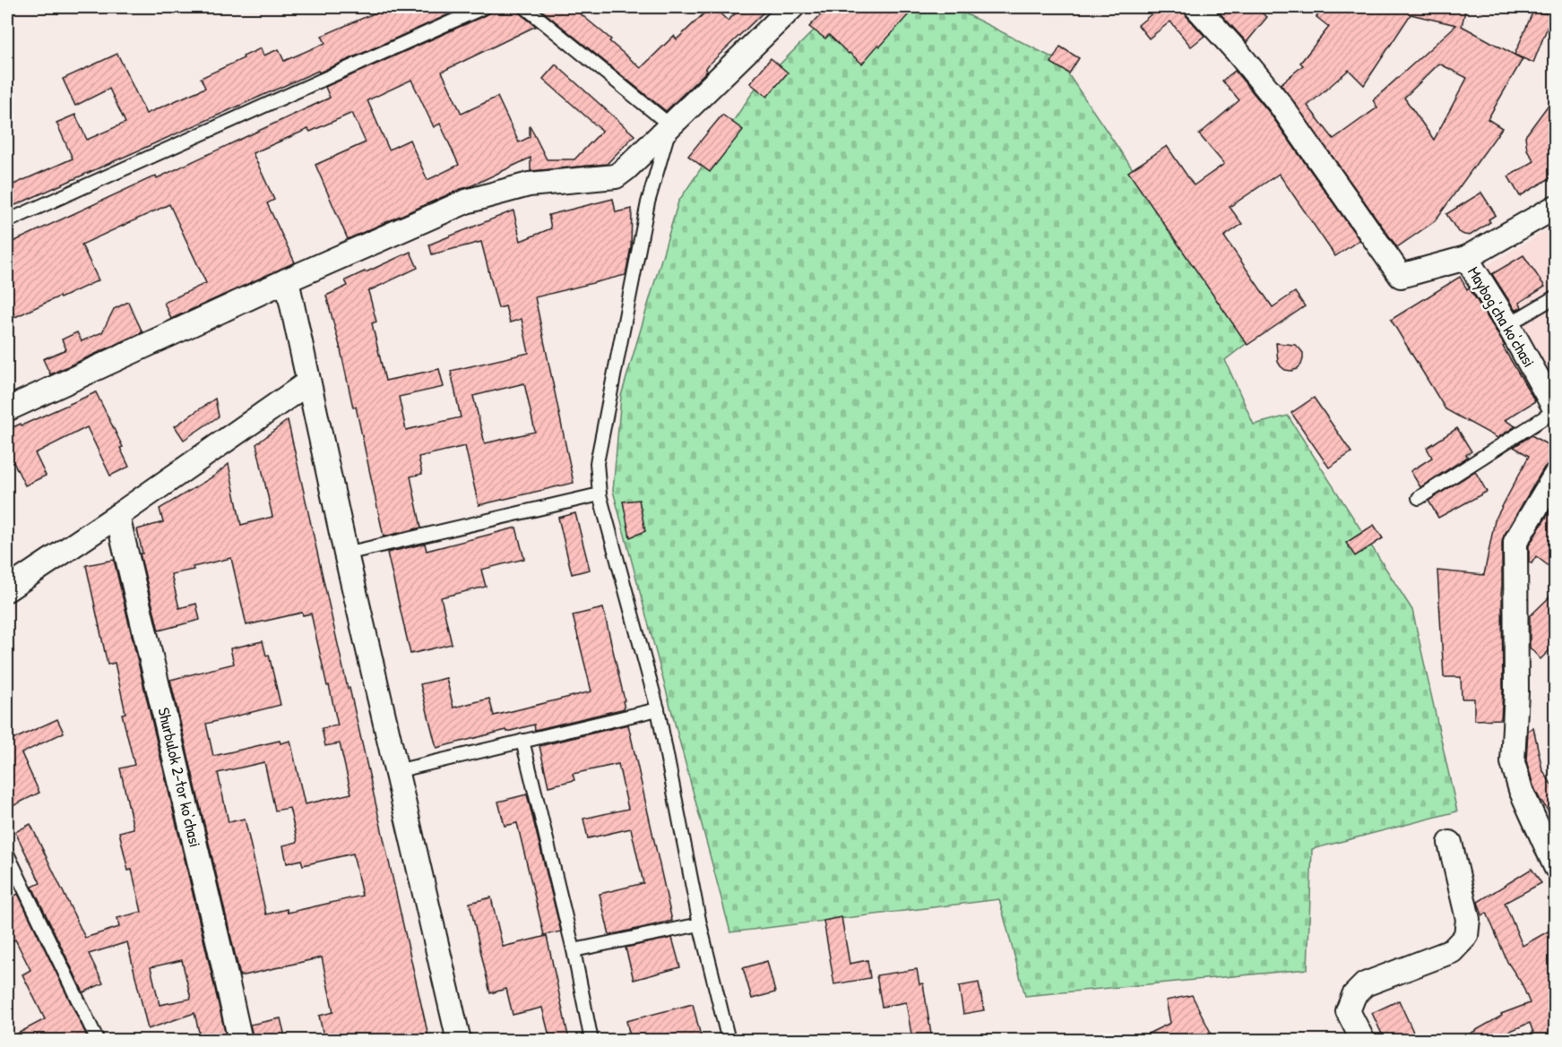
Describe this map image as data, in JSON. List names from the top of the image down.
{
  "streets": {
    "street": ["Maybog'cha ko'chasi", "Shurbulok 2-tor ko‘chasi"]
  }
}
